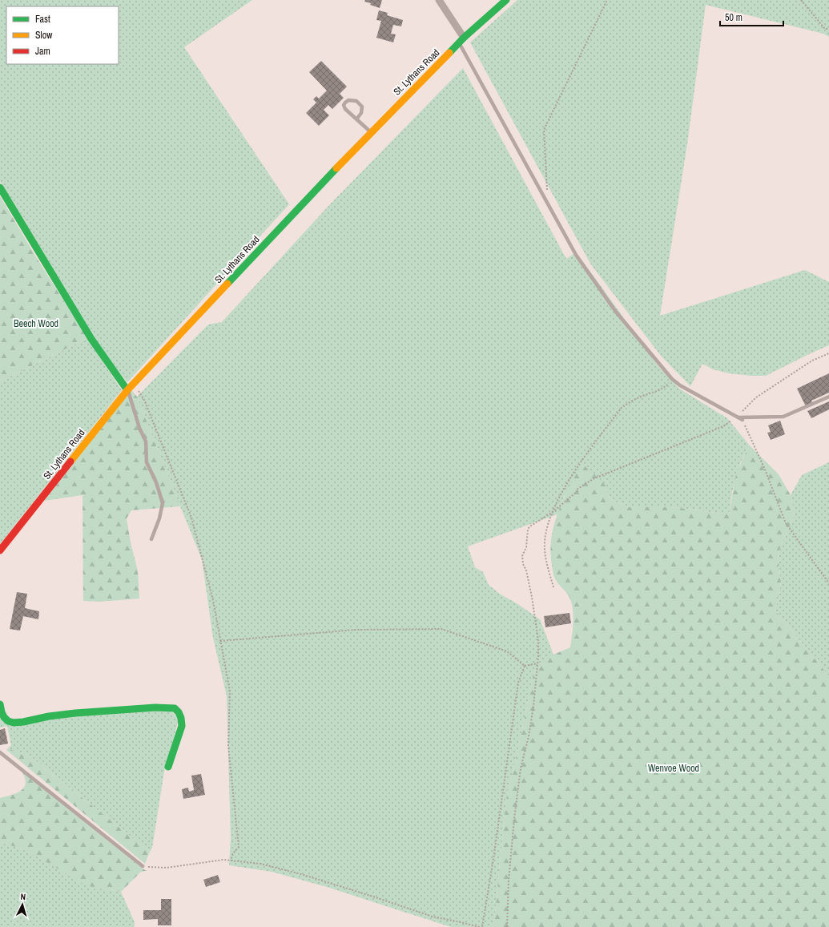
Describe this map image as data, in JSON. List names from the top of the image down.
{
  "streets": {
    "street": ["St. Lythans Road"]
  },
  "parks": ["Beech Wood", "Wenvoe Wood"],
  "legend": ["Fast", "Slow", "Jam"],
  "scale_bar": "50 m",
  "north": "top"
}
